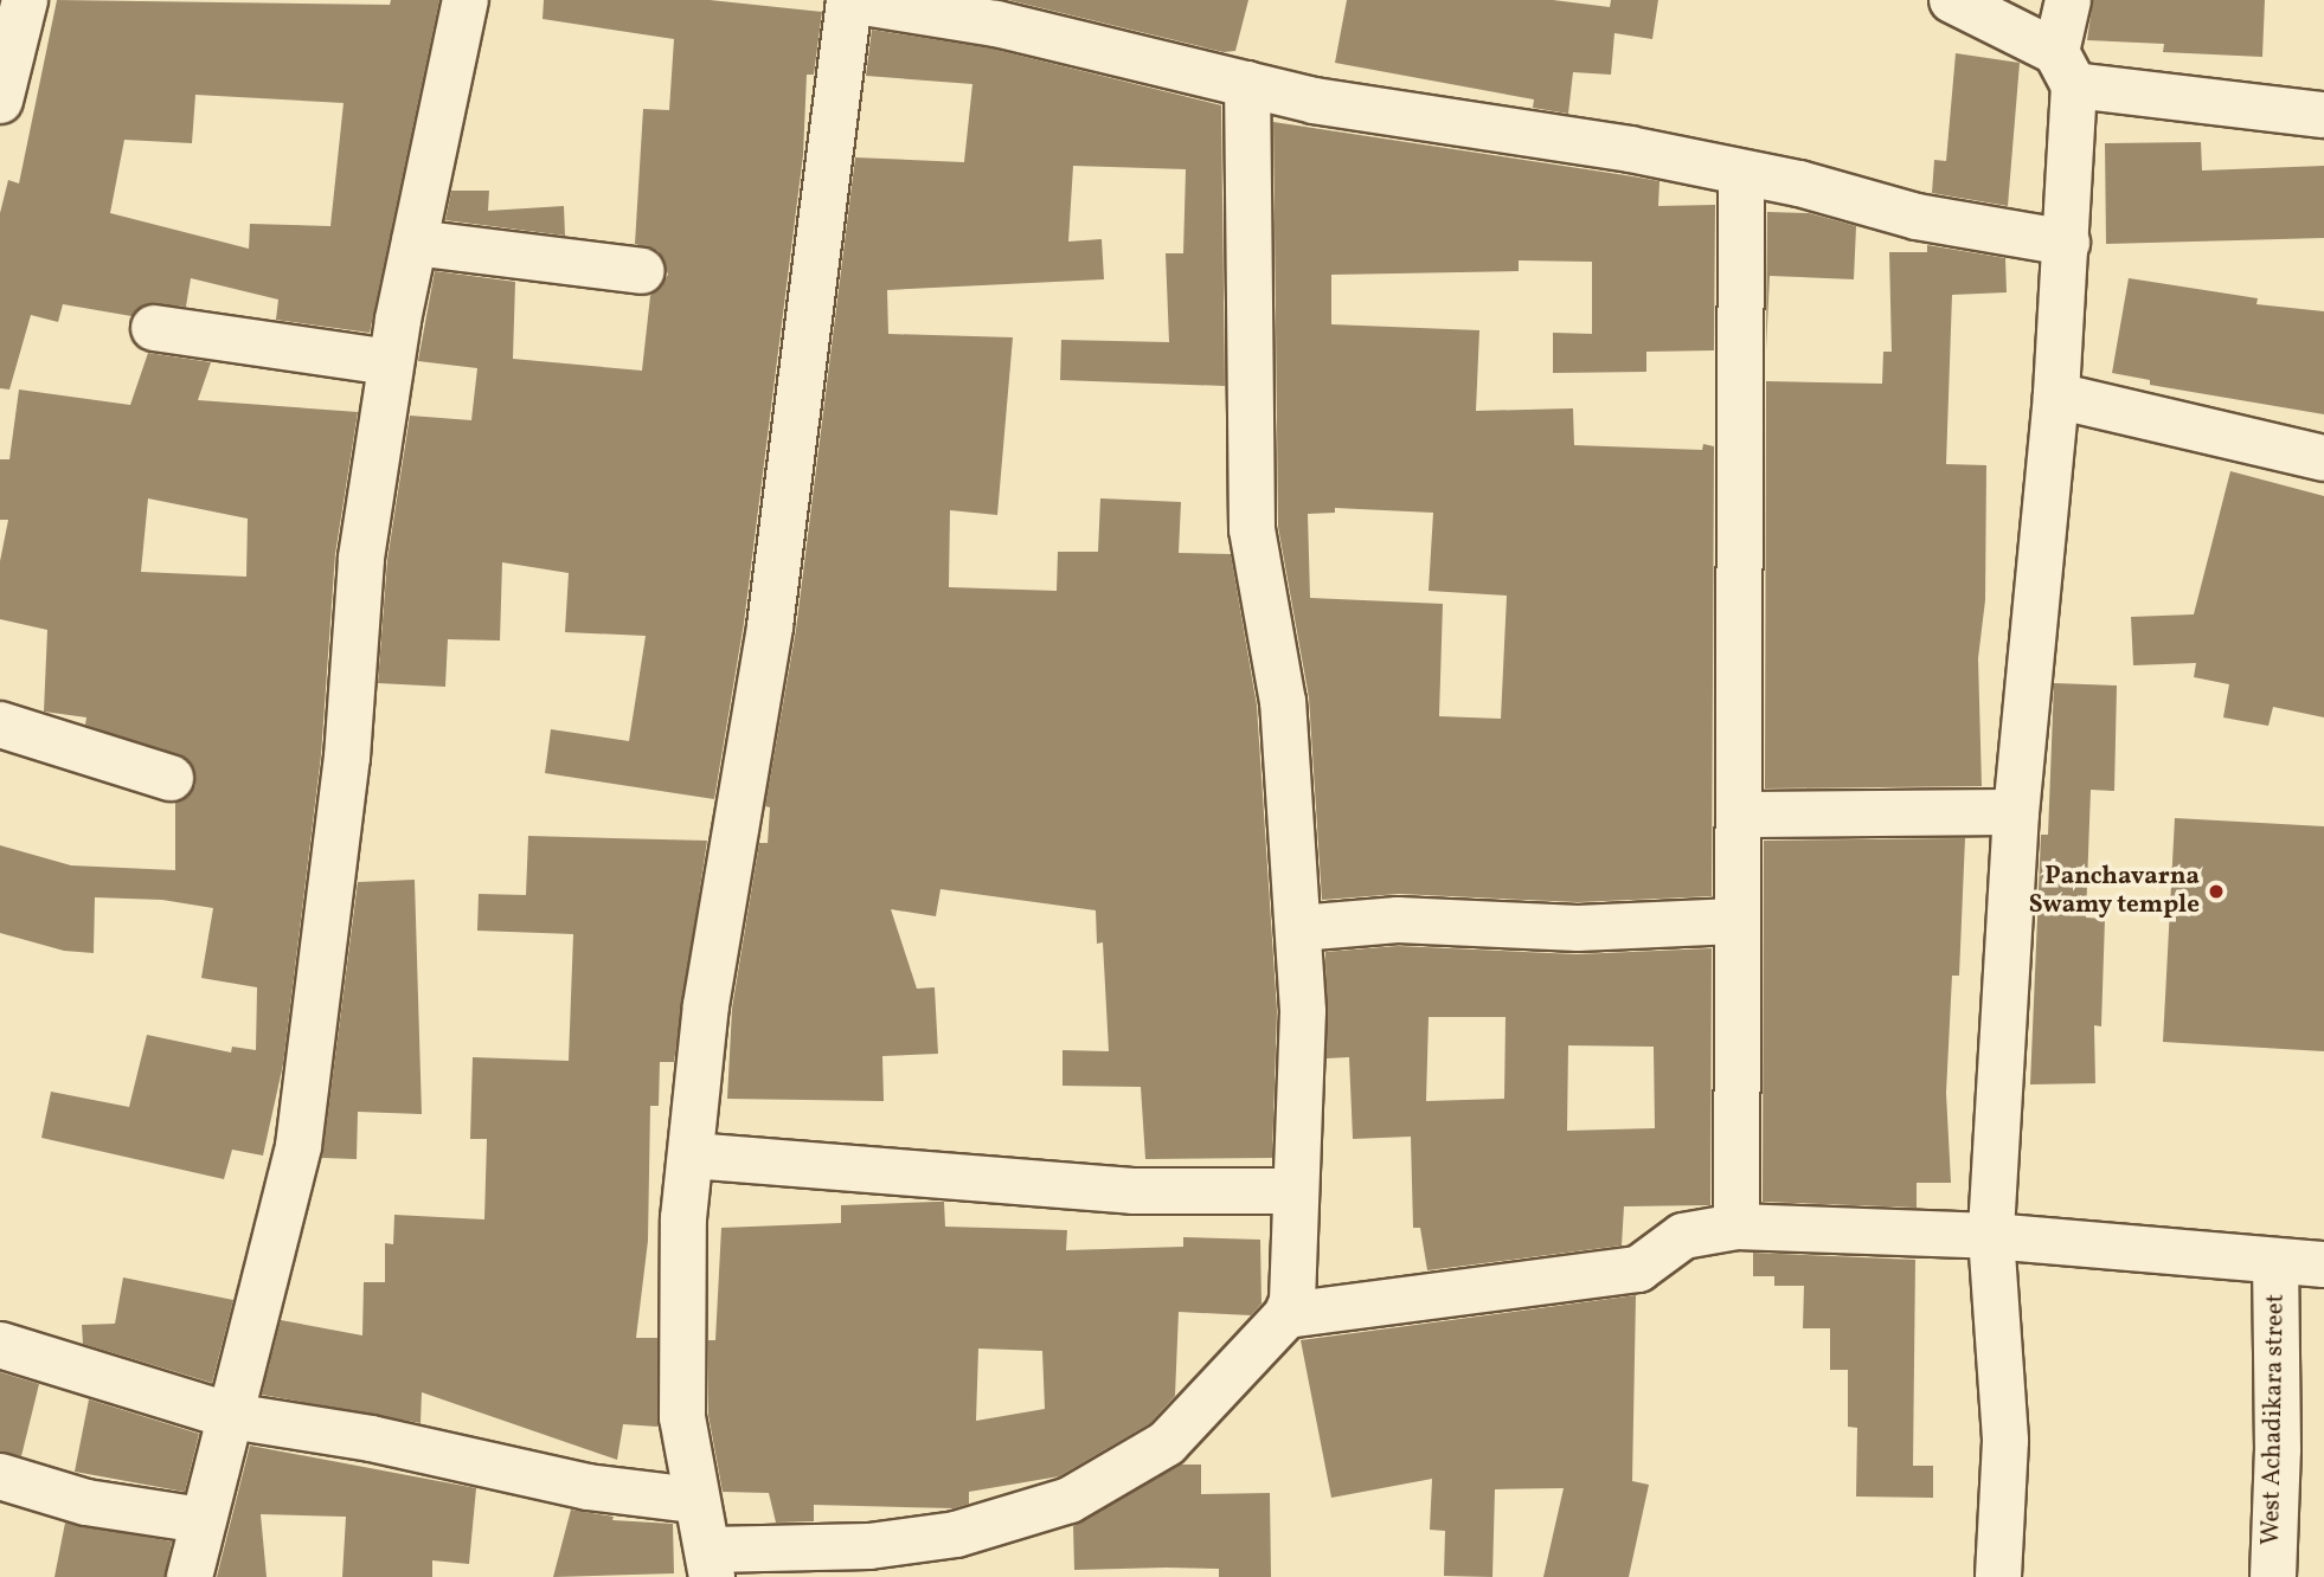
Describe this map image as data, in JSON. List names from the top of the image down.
{
  "streets": {
    "street": ["West Achadikara street"]
  },
  "places": ["Panchavarna Swamy temple"]
}
